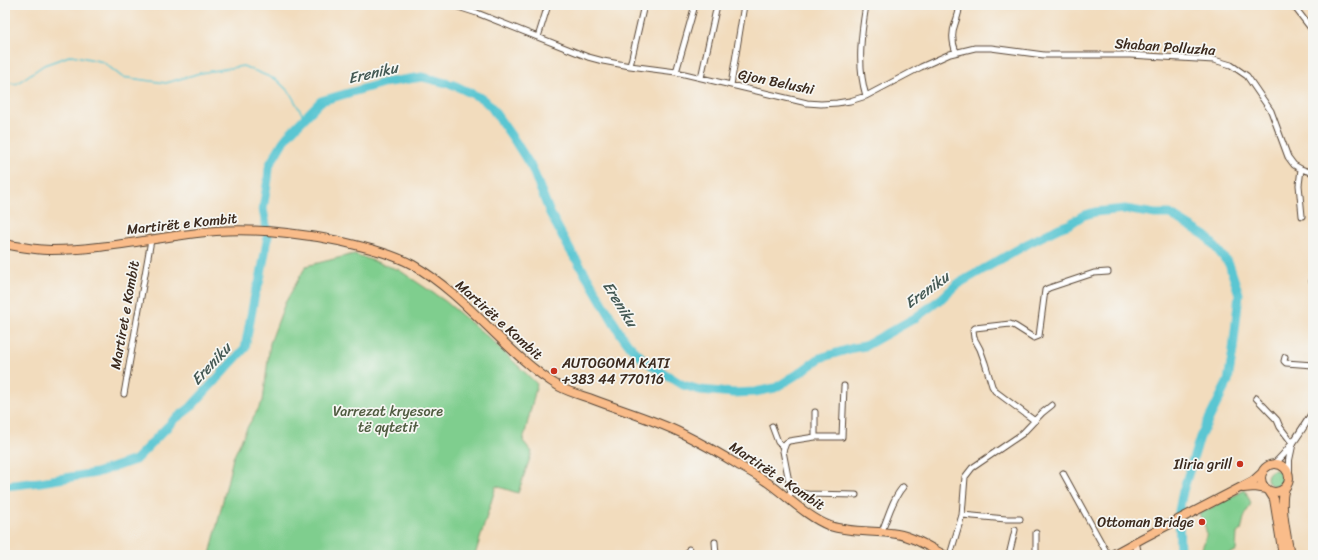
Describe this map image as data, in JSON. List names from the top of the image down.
{
  "streets": {
    "main road": ["Martirët e Kombit"],
    "street": ["Shaban Polluzha", "Gjon Belushi", "Martiret e Kombit"]
  },
  "crossings": [
    ["Shaban Polluzha", "Gjon Belushi"],
    ["Martirët e Kombit", "Martiret e Kombit"]
  ],
  "water": ["Ereniku"],
  "parks": ["Varrezat kryesore të qytetit"],
  "places": ["AUTOGOMA KATI +383 44 770116", "Iliria grill", "Ottoman Bridge"]
}
